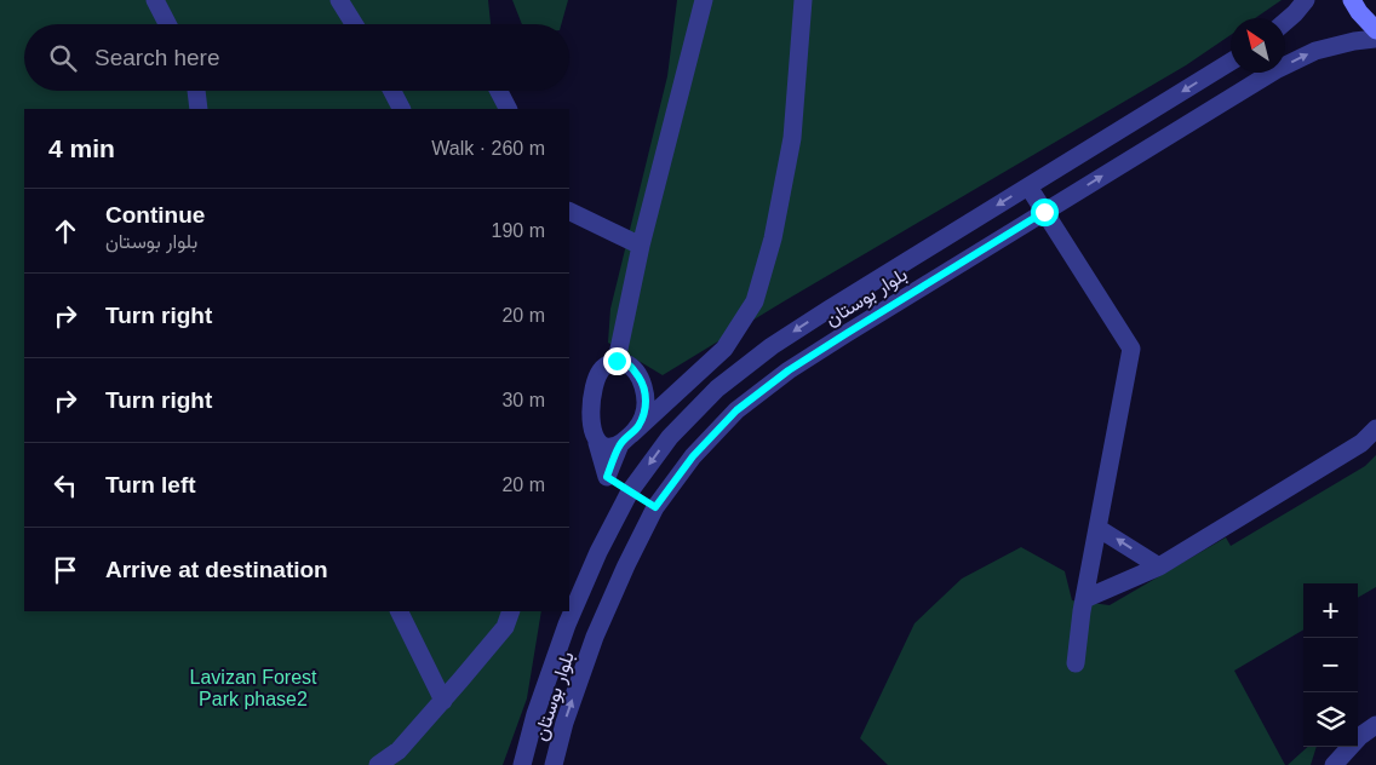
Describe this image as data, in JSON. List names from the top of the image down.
{
  "streets": {
    "street": ["بلوار بوستان"]
  },
  "parks": ["Lavizan Forest Park phase2"],
  "north": "top left",
  "page": {
    "search": "Search here",
    "heading": ["4 min", "Walk · 260 m"],
    "list": [
      ["Continue", "بلوار بوستان", "190 m"],
      ["Turn right", "20 m"],
      ["Turn right", "30 m"],
      ["Turn left", "20 m"],
      "Arrive at destination"
    ],
    "map_buttons": ["+", "−"]
  }
}
